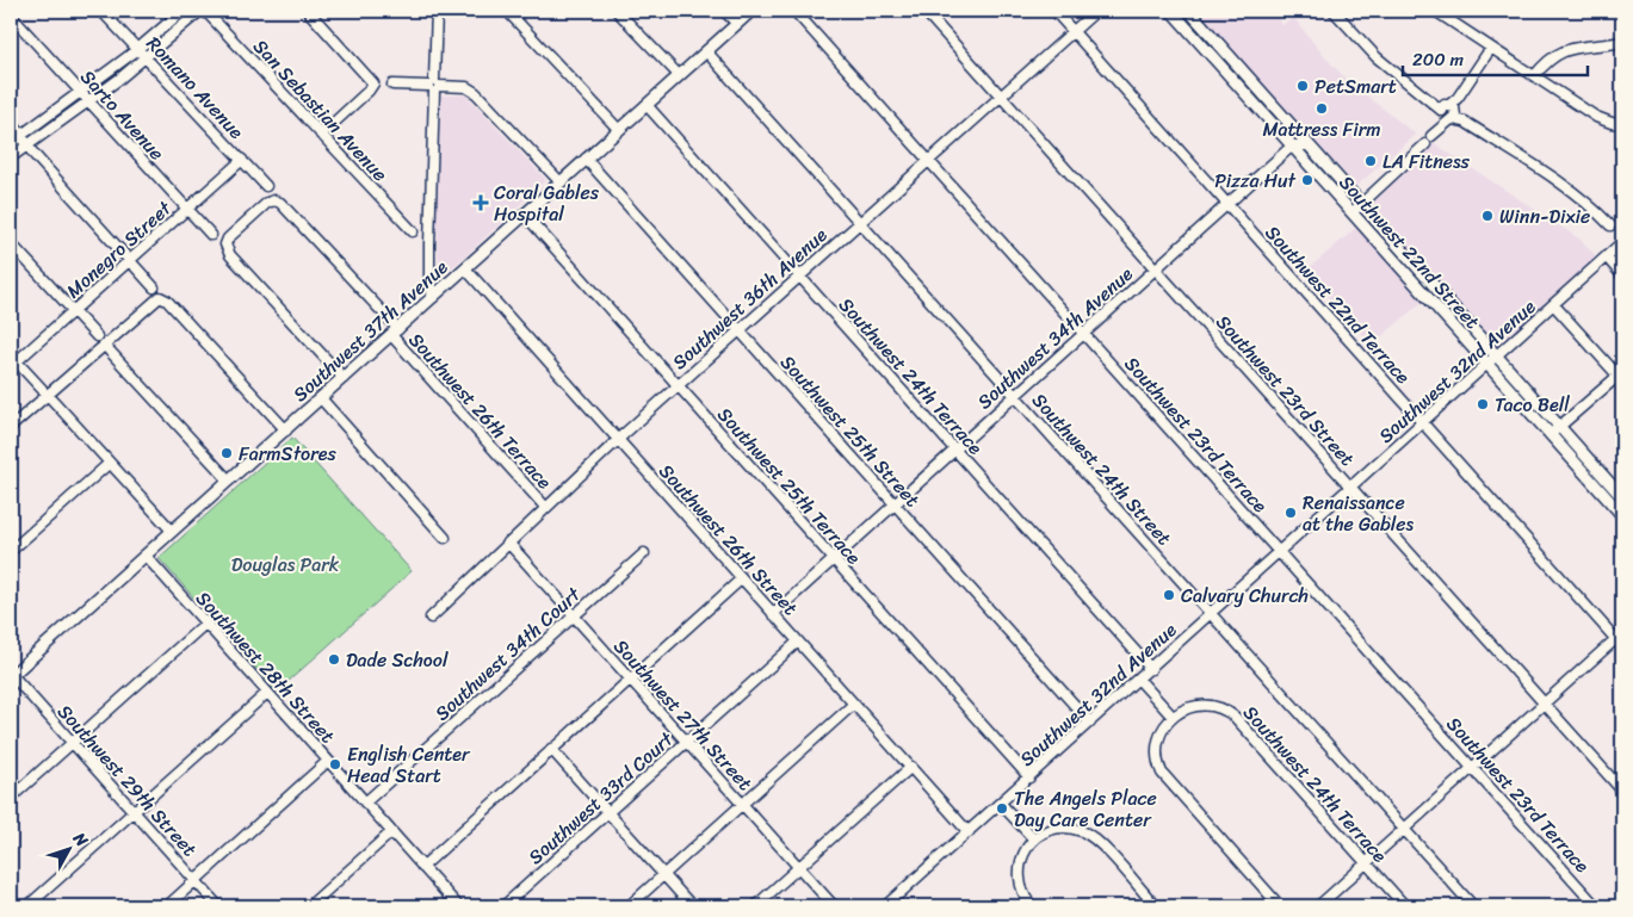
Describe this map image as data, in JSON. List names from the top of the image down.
{
  "streets": {
    "main road": ["Southwest 22nd Street", "Southwest 37th Avenue"],
    "street": [
      "Romano Avenue",
      "San Sebastian Avenue",
      "Sarto Avenue",
      "Monegro Street",
      "Southwest 36th Avenue",
      "Southwest 22nd Terrace",
      "Southwest 34th Avenue",
      "Southwest 32nd Avenue",
      "Southwest 24th Terrace",
      "Southwest 23rd Street",
      "Southwest 26th Terrace",
      "Southwest 25th Street",
      "Southwest 23rd Terrace",
      "Southwest 24th Street",
      "Southwest 25th Terrace",
      "Southwest 26th Street",
      "Southwest 34th Court",
      "Southwest 28th Street",
      "Southwest 27th Street",
      "Southwest 29th Street",
      "Southwest 33rd Court"
    ]
  },
  "crossings": [
    ["Romano Avenue", "Monegro Street"],
    ["Sarto Avenue", "Monegro Street"],
    ["Southwest 22nd Street", "Southwest 34th Avenue"],
    ["Southwest 22nd Street", "Southwest 32nd Avenue"],
    ["Southwest 36th Avenue", "Southwest 22nd Terrace"],
    ["Southwest 36th Avenue", "Southwest 24th Terrace"],
    ["Southwest 36th Avenue", "Southwest 23rd Street"],
    ["Southwest 36th Avenue", "Southwest 26th Terrace"],
    ["Southwest 36th Avenue", "Southwest 25th Street"],
    ["Southwest 36th Avenue", "Southwest 23rd Terrace"],
    ["Southwest 36th Avenue", "Southwest 24th Street"],
    ["Southwest 36th Avenue", "Southwest 25th Terrace"],
    ["Southwest 36th Avenue", "Southwest 26th Street"],
    ["Southwest 36th Avenue", "Southwest 27th Street"],
    ["Southwest 22nd Terrace", "Southwest 34th Avenue"],
    ["Southwest 22nd Terrace", "Southwest 32nd Avenue"],
    ["Southwest 37th Avenue", "Southwest 24th Terrace"],
    ["Southwest 37th Avenue", "Southwest 26th Terrace"],
    ["Southwest 37th Avenue", "Southwest 25th Street"],
    ["Southwest 37th Avenue", "Southwest 24th Street"],
    ["Southwest 37th Avenue", "Southwest 25th Terrace"],
    ["Southwest 37th Avenue", "Southwest 26th Street"],
    ["Southwest 37th Avenue", "Southwest 28th Street"],
    ["Southwest 37th Avenue", "Southwest 29th Street"],
    ["Southwest 34th Avenue", "Southwest 24th Terrace"],
    ["Southwest 34th Avenue", "Southwest 23rd Street"],
    ["Southwest 34th Avenue", "Southwest 25th Street"],
    ["Southwest 34th Avenue", "Southwest 23rd Terrace"],
    ["Southwest 34th Avenue", "Southwest 24th Street"],
    ["Southwest 34th Avenue", "Southwest 25th Terrace"],
    ["Southwest 34th Avenue", "Southwest 26th Street"],
    ["Southwest 32nd Avenue", "Southwest 24th Terrace"],
    ["Southwest 32nd Avenue", "Southwest 23rd Street"],
    ["Southwest 32nd Avenue", "Southwest 25th Street"],
    ["Southwest 32nd Avenue", "Southwest 23rd Terrace"],
    ["Southwest 32nd Avenue", "Southwest 24th Street"],
    ["Southwest 32nd Avenue", "Southwest 25th Terrace"],
    ["Southwest 32nd Avenue", "Southwest 26th Street"],
    ["Southwest 26th Street", "Southwest 33rd Court"],
    ["Southwest 34th Court", "Southwest 28th Street"],
    ["Southwest 34th Court", "Southwest 27th Street"],
    ["Southwest 27th Street", "Southwest 33rd Court"]
  ],
  "parks": ["Douglas Park"],
  "places": {
    "other": [
      "PetSmart",
      "Mattress Firm",
      "LA Fitness",
      "Pizza Hut",
      "Winn-Dixie",
      "Taco Bell",
      "FarmStores",
      "Renaissance at the Gables",
      "Calvary Church",
      "Dade School",
      "English Center Head Start",
      "The Angels Place Day Care Center"
    ],
    "health": ["Coral Gables Hospital"]
  },
  "scale_bar": "200 m",
  "north": "top right"
}
